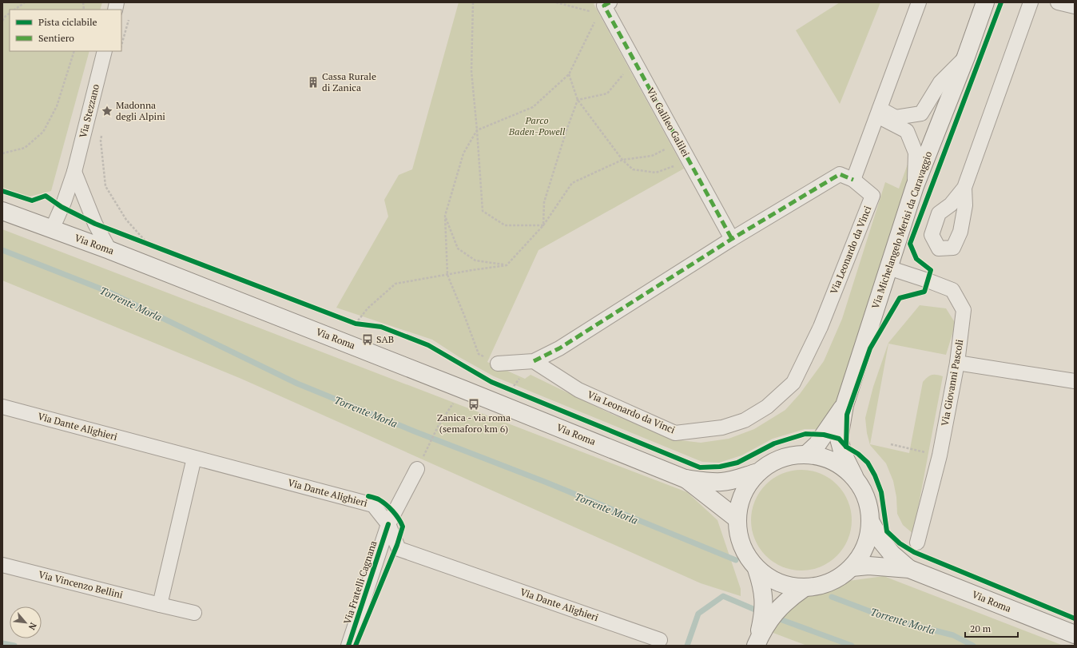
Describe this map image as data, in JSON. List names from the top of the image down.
{
  "streets": {
    "main road": ["Via Michelangelo Merisi da Caravaggio", "Via Roma"],
    "street": [
      "Via Stezzano",
      "Via Galileo Galilei",
      "Via Leonardo da Vinci",
      "Via Giovanni Pascoli",
      "Via Dante Alighieri",
      "Via Fratelli Cagnana",
      "Via Vincenzo Bellini"
    ]
  },
  "crossings": [
    ["Via Stezzano", "Via Roma"],
    ["Via Galileo Galilei", "Via Leonardo da Vinci"],
    ["Via Michelangelo Merisi da Caravaggio", "Via Roma"],
    ["Via Michelangelo Merisi da Caravaggio", "Via Giovanni Pascoli"],
    ["Via Dante Alighieri", "Via Fratelli Cagnana"]
  ],
  "water": ["Torrente Morla"],
  "parks": ["Parco Baden-Powell"],
  "places": {
    "building": ["Cassa Rurale di Zanica"],
    "place": ["Madonna degli Alpini"],
    "bus stop": ["SAB", "Zanica - via roma (semaforo km 6)"]
  },
  "legend": ["Pista ciclabile", "Sentiero"],
  "scale_bar": "20 m",
  "north": "bottom right"
}
